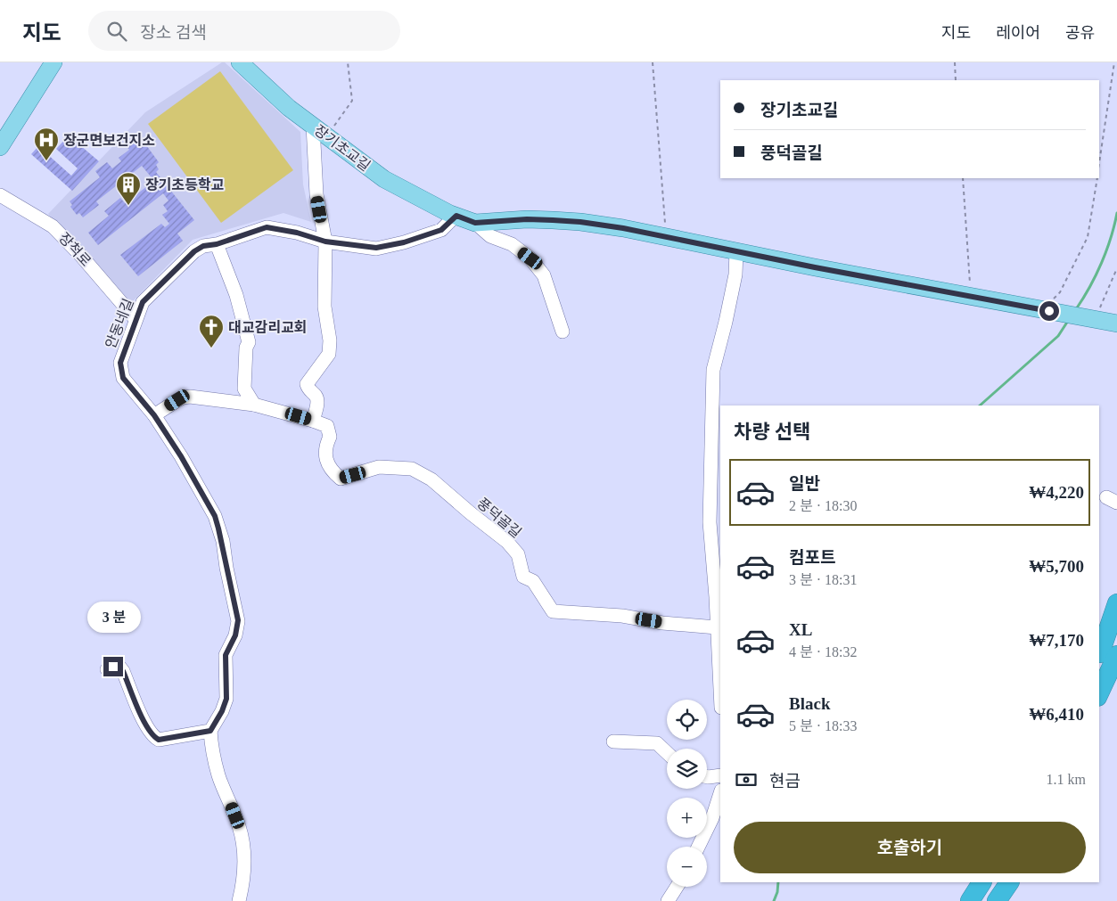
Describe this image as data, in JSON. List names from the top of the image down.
{
  "streets": {
    "main road": ["장기초교길"],
    "street": ["장척로", "안동네길", "풍덕골길"]
  },
  "crossings": [
    ["장척로", "안동네길"]
  ],
  "places": {
    "hospital": ["장군면보건지소"],
    "building": ["장기초등학교"],
    "church": ["대교감리교회"]
  },
  "page": {
    "header": "지도",
    "search": "장소 검색",
    "nav": ["지도", "레이어", "공유"],
    "banner": ["장기초교길", "풍덕골길"],
    "heading": "차량 선택",
    "list": [
      {
        "name": "일반",
        "note": "2 분 · 18:30",
        "value": "₩4,220"
      },
      {
        "name": "컴포트",
        "note": "3 분 · 18:31",
        "value": "₩5,700"
      },
      {
        "name": "XL",
        "note": "4 분 · 18:32",
        "value": "₩7,170"
      },
      {
        "name": "Black",
        "note": "5 분 · 18:33",
        "value": "₩6,410"
      }
    ],
    "bubble": "3 분",
    "map_buttons": ["+", "−"],
    "pay": ["현금", "1.1 km"],
    "buttons": "호출하기"
  }
}
